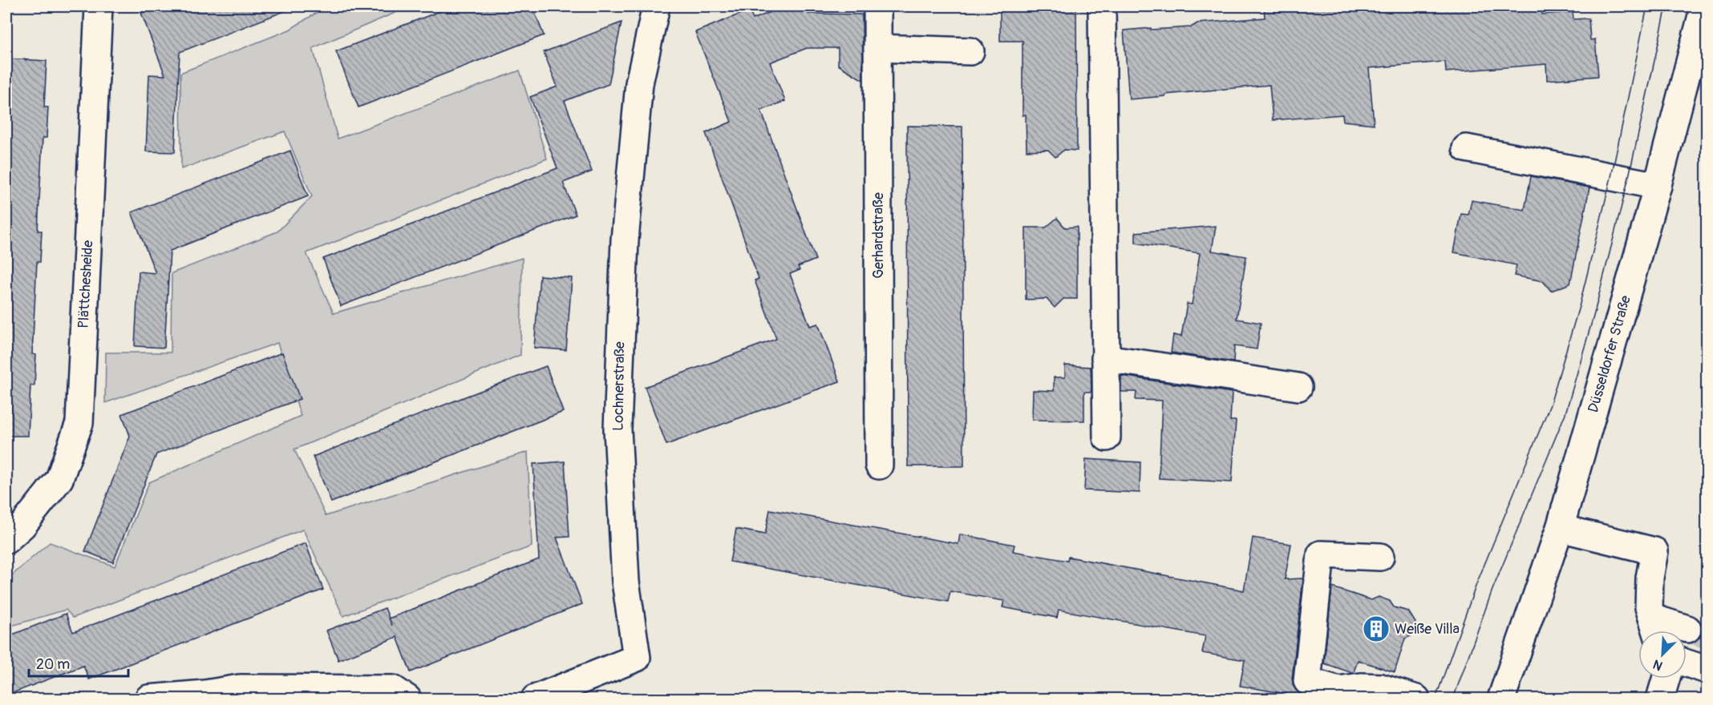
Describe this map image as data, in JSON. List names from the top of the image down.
{
  "streets": {
    "street": [
      "Gerhardstraße",
      "Plättchesheide",
      "Düsseldorfer Straße",
      "Lochnerstraße"
    ]
  },
  "places": {
    "building": ["Weiße Villa"]
  },
  "scale_bar": "20 m",
  "north": "bottom left"
}
